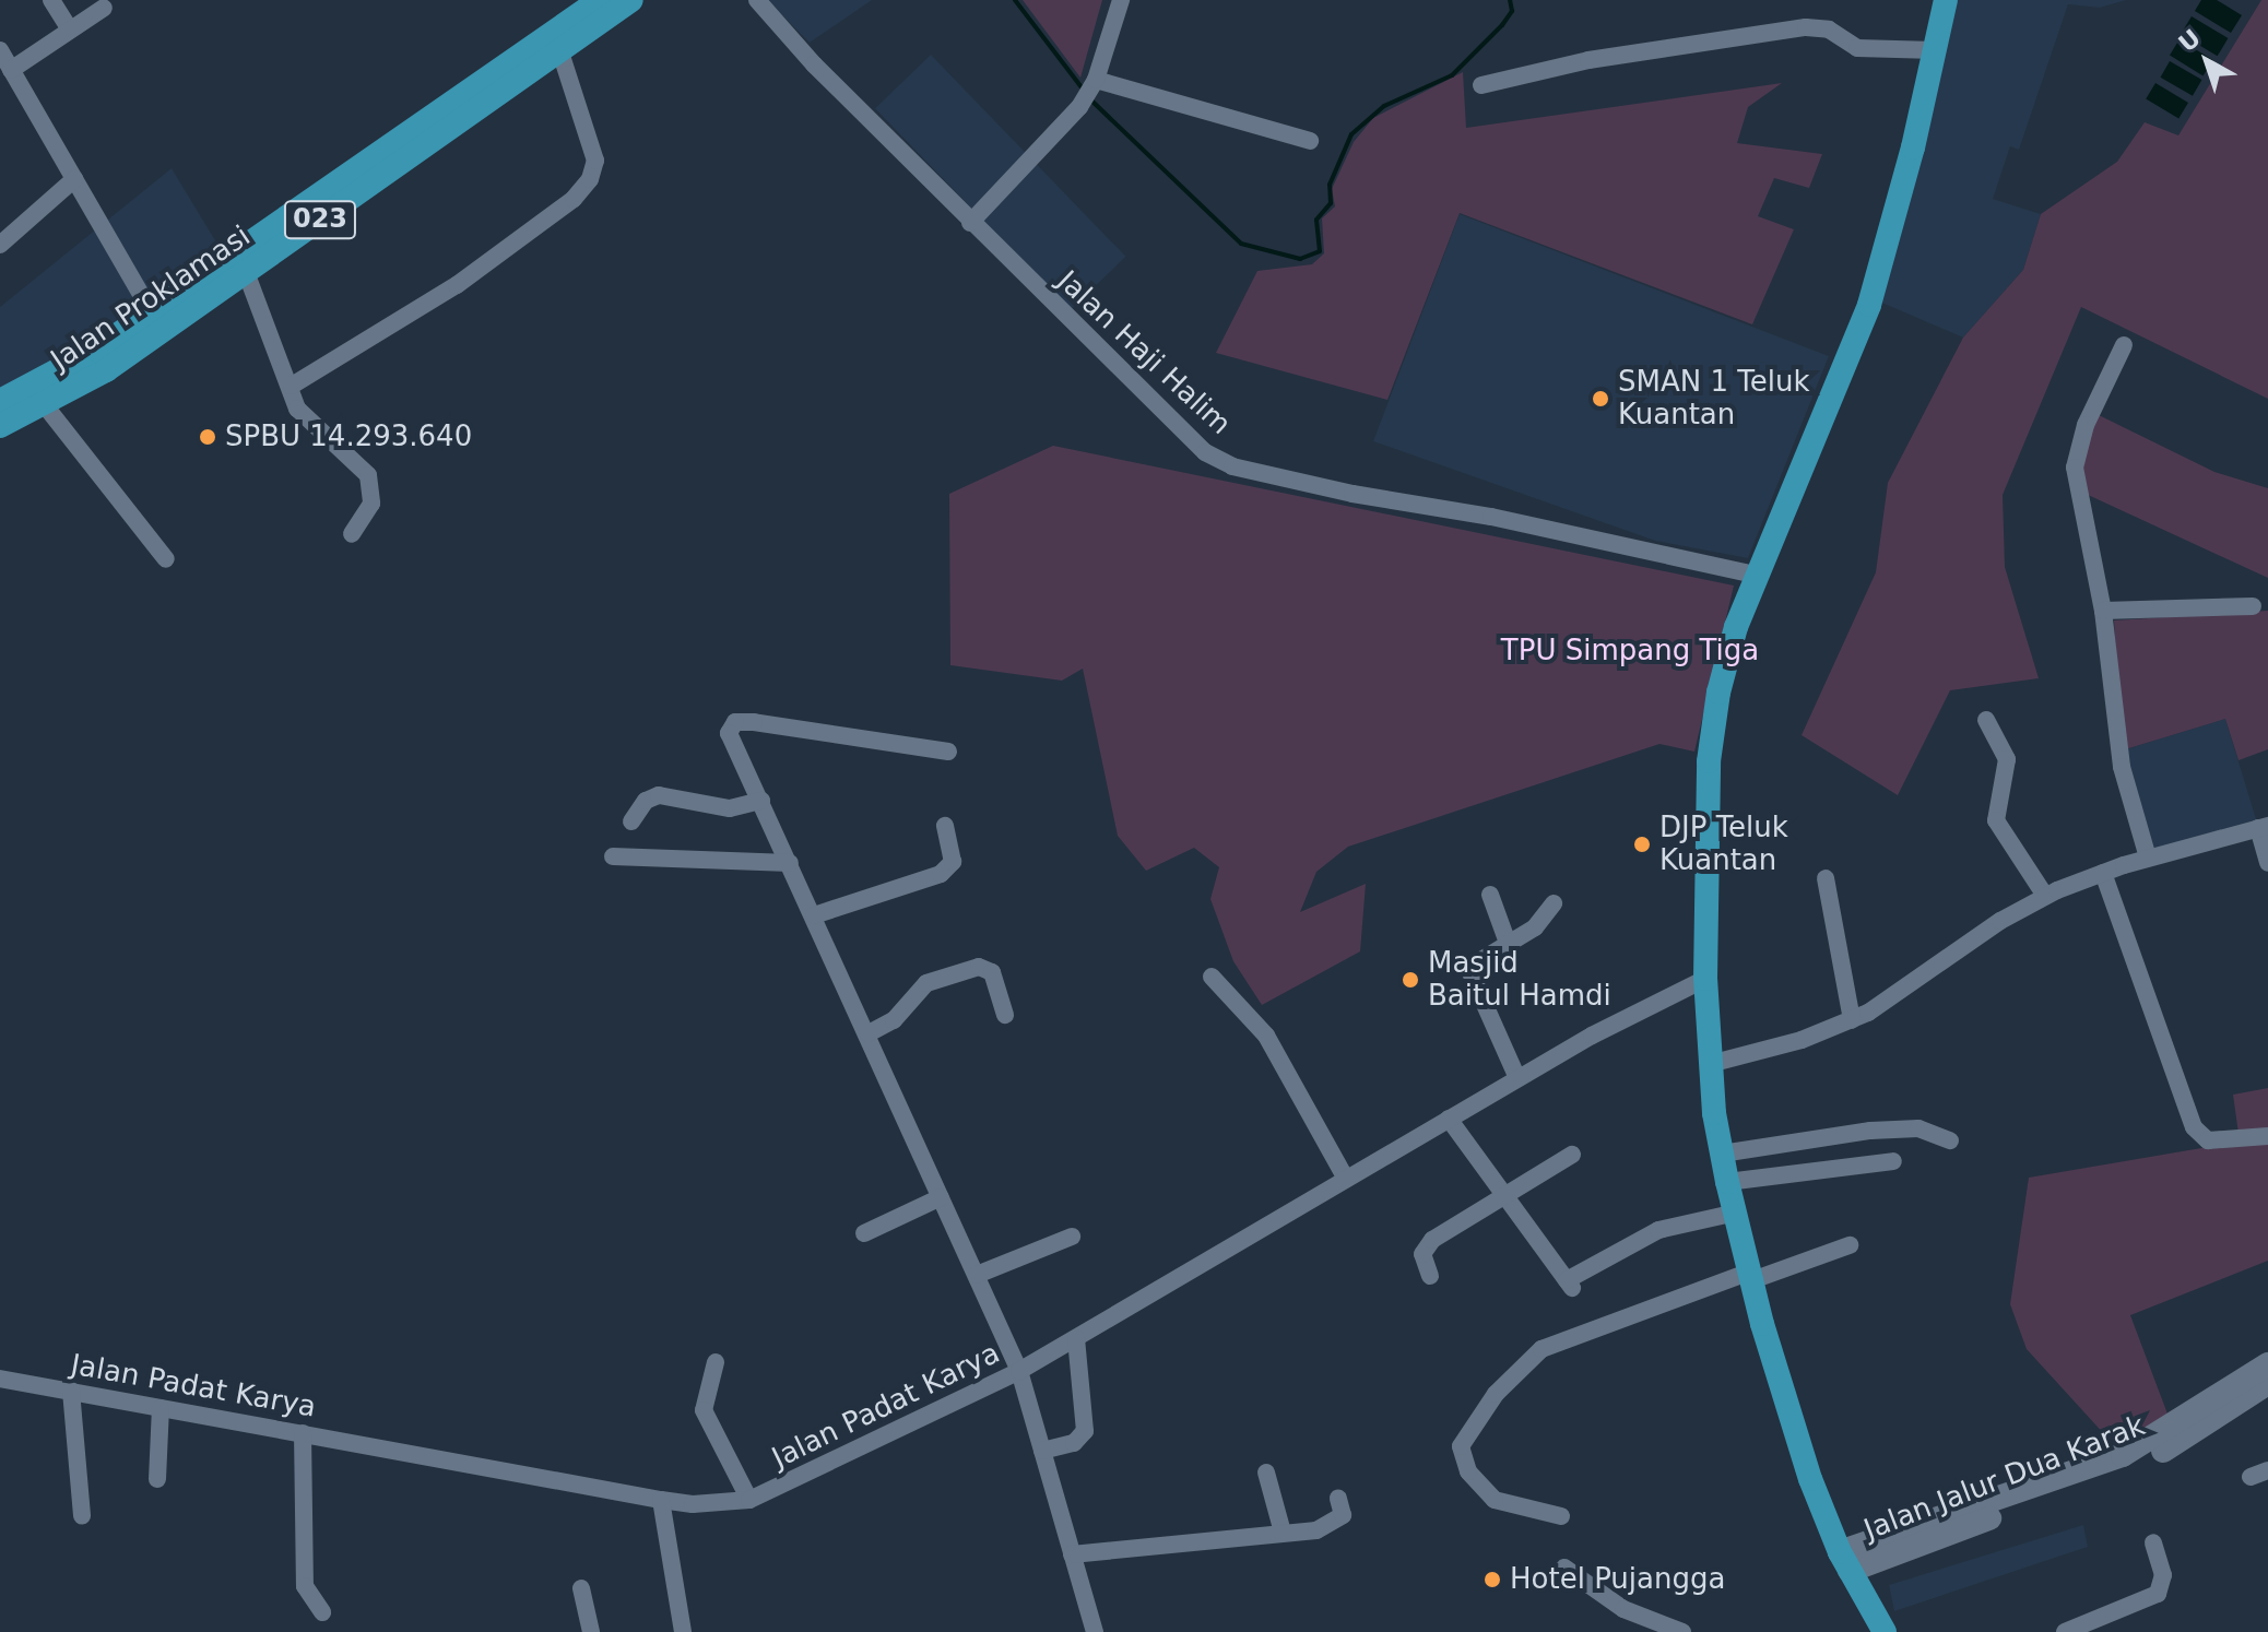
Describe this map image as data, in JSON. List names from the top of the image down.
{
  "streets": {
    "highway": ["023", "Jalan Proklamasi"],
    "main road": ["Jalan Jalur Dua Karak"],
    "street": ["Jalan Haji Halim", "Jalan Padat Karya"]
  },
  "parks": ["TPU Simpang Tiga"],
  "places": [
    "SMAN 1 Teluk Kuantan",
    "SPBU 14.293.640",
    "DJP Teluk Kuantan",
    "Masjid Baitul Hamdi",
    "Hotel Pujangga"
  ],
  "north": "top left"
}
